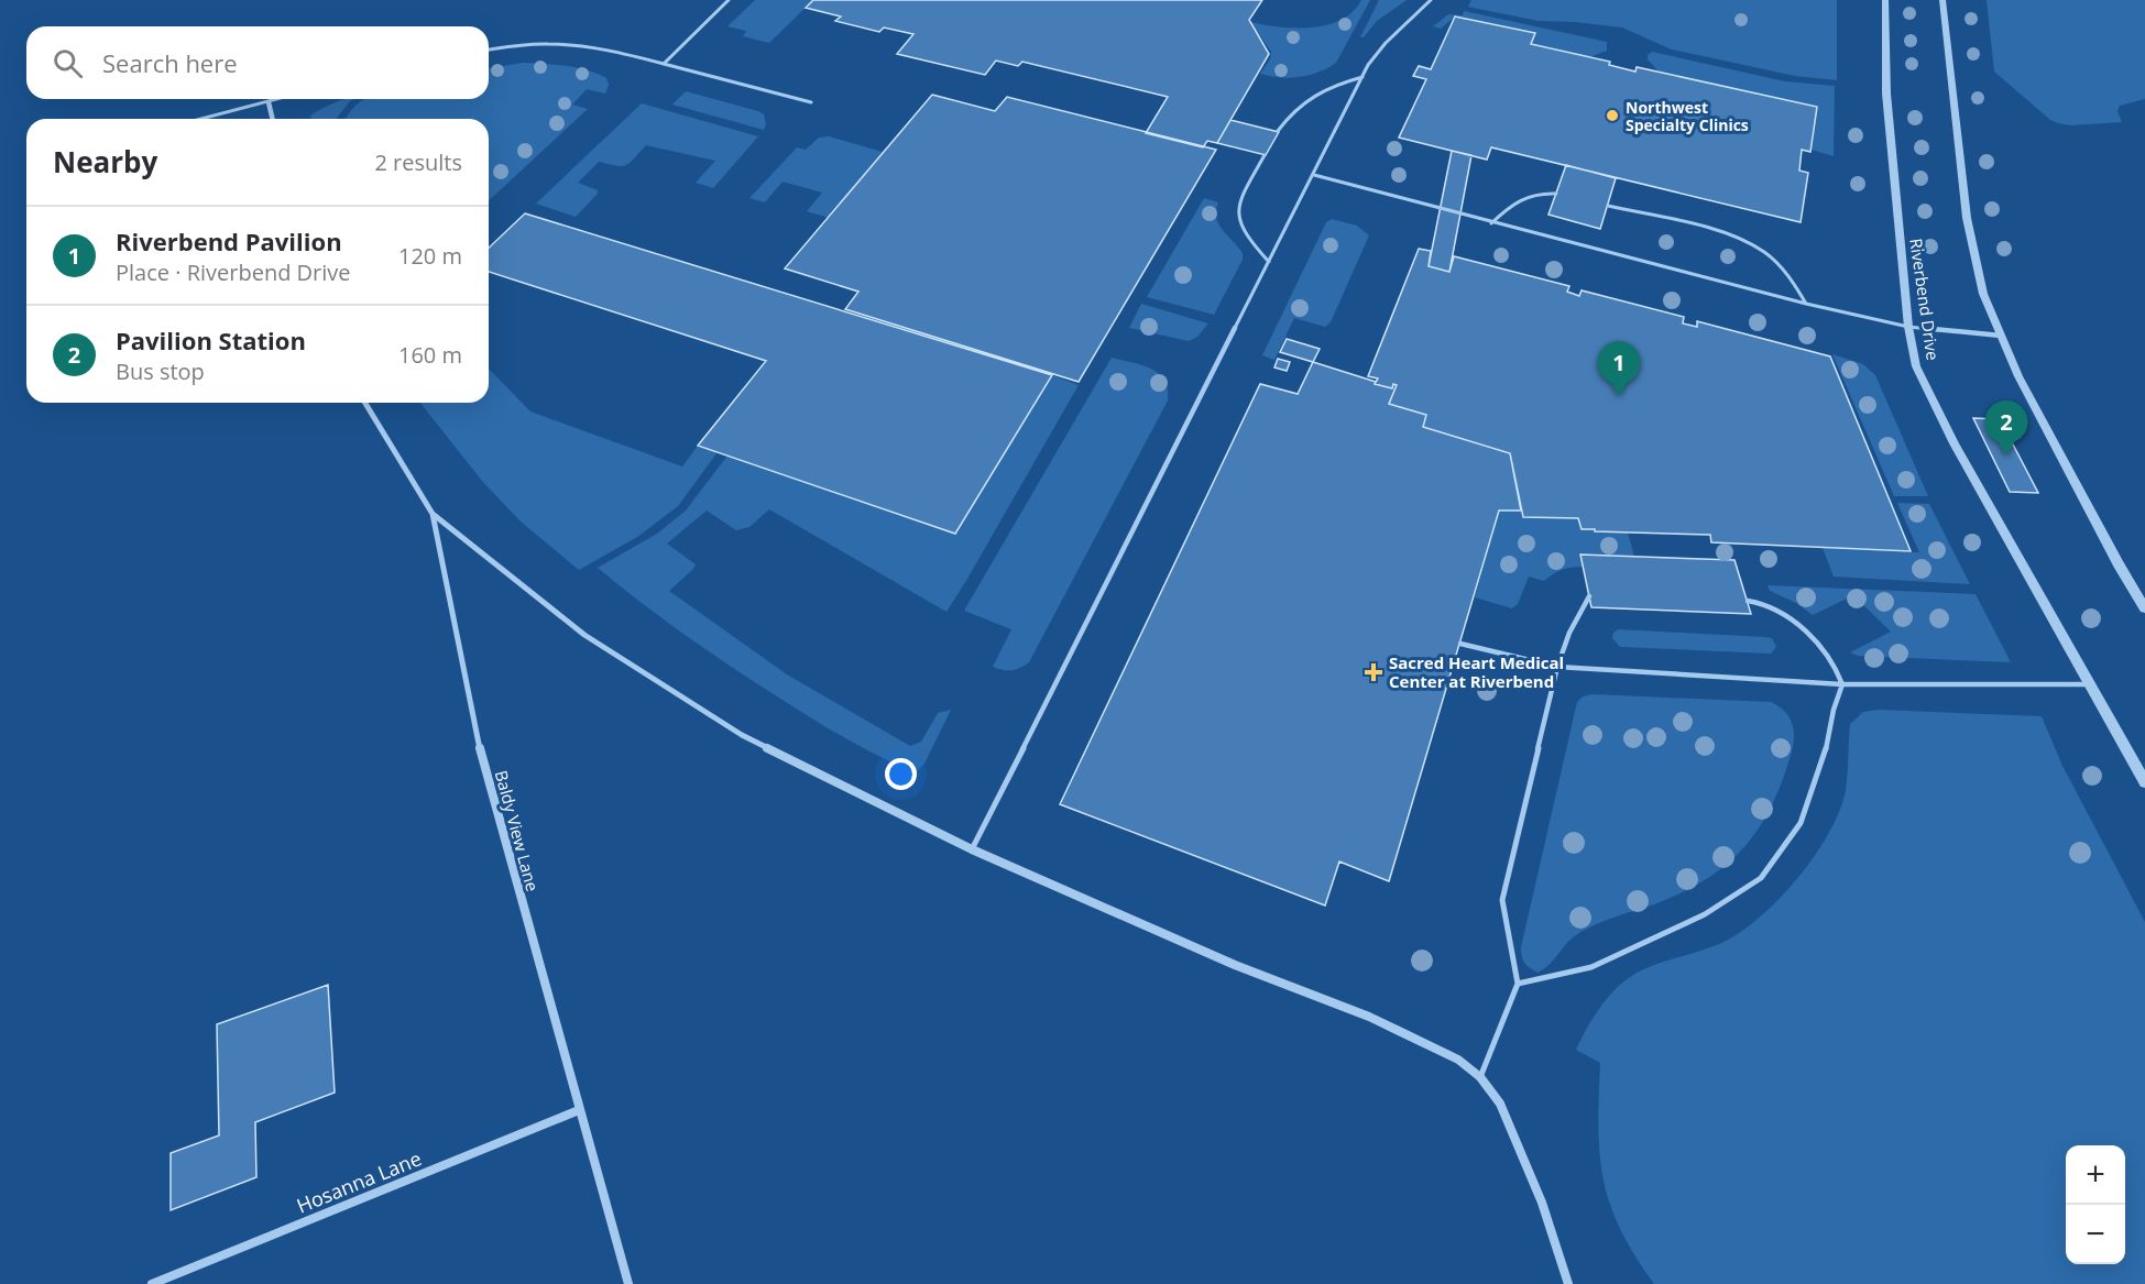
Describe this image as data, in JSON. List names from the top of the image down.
{
  "streets": {
    "street": ["Riverbend Drive", "Baldy View Lane", "Hosanna Lane"]
  },
  "crossings": [
    ["Baldy View Lane", "Hosanna Lane"]
  ],
  "places": {
    "other": ["Northwest Specialty Clinics"],
    "health": ["Sacred Heart Medical Center at Riverbend"]
  },
  "page": {
    "search": "Search here",
    "heading": ["Nearby", "2 results"],
    "list": [
      {
        "mark": "1",
        "name": "Riverbend Pavilion",
        "note": "Place · Riverbend Drive",
        "value": "120 m"
      },
      {
        "mark": "2",
        "name": "Pavilion Station",
        "note": "Bus stop",
        "value": "160 m"
      }
    ],
    "pins": ["1", "2"],
    "map_buttons": ["+", "−"]
  }
}
